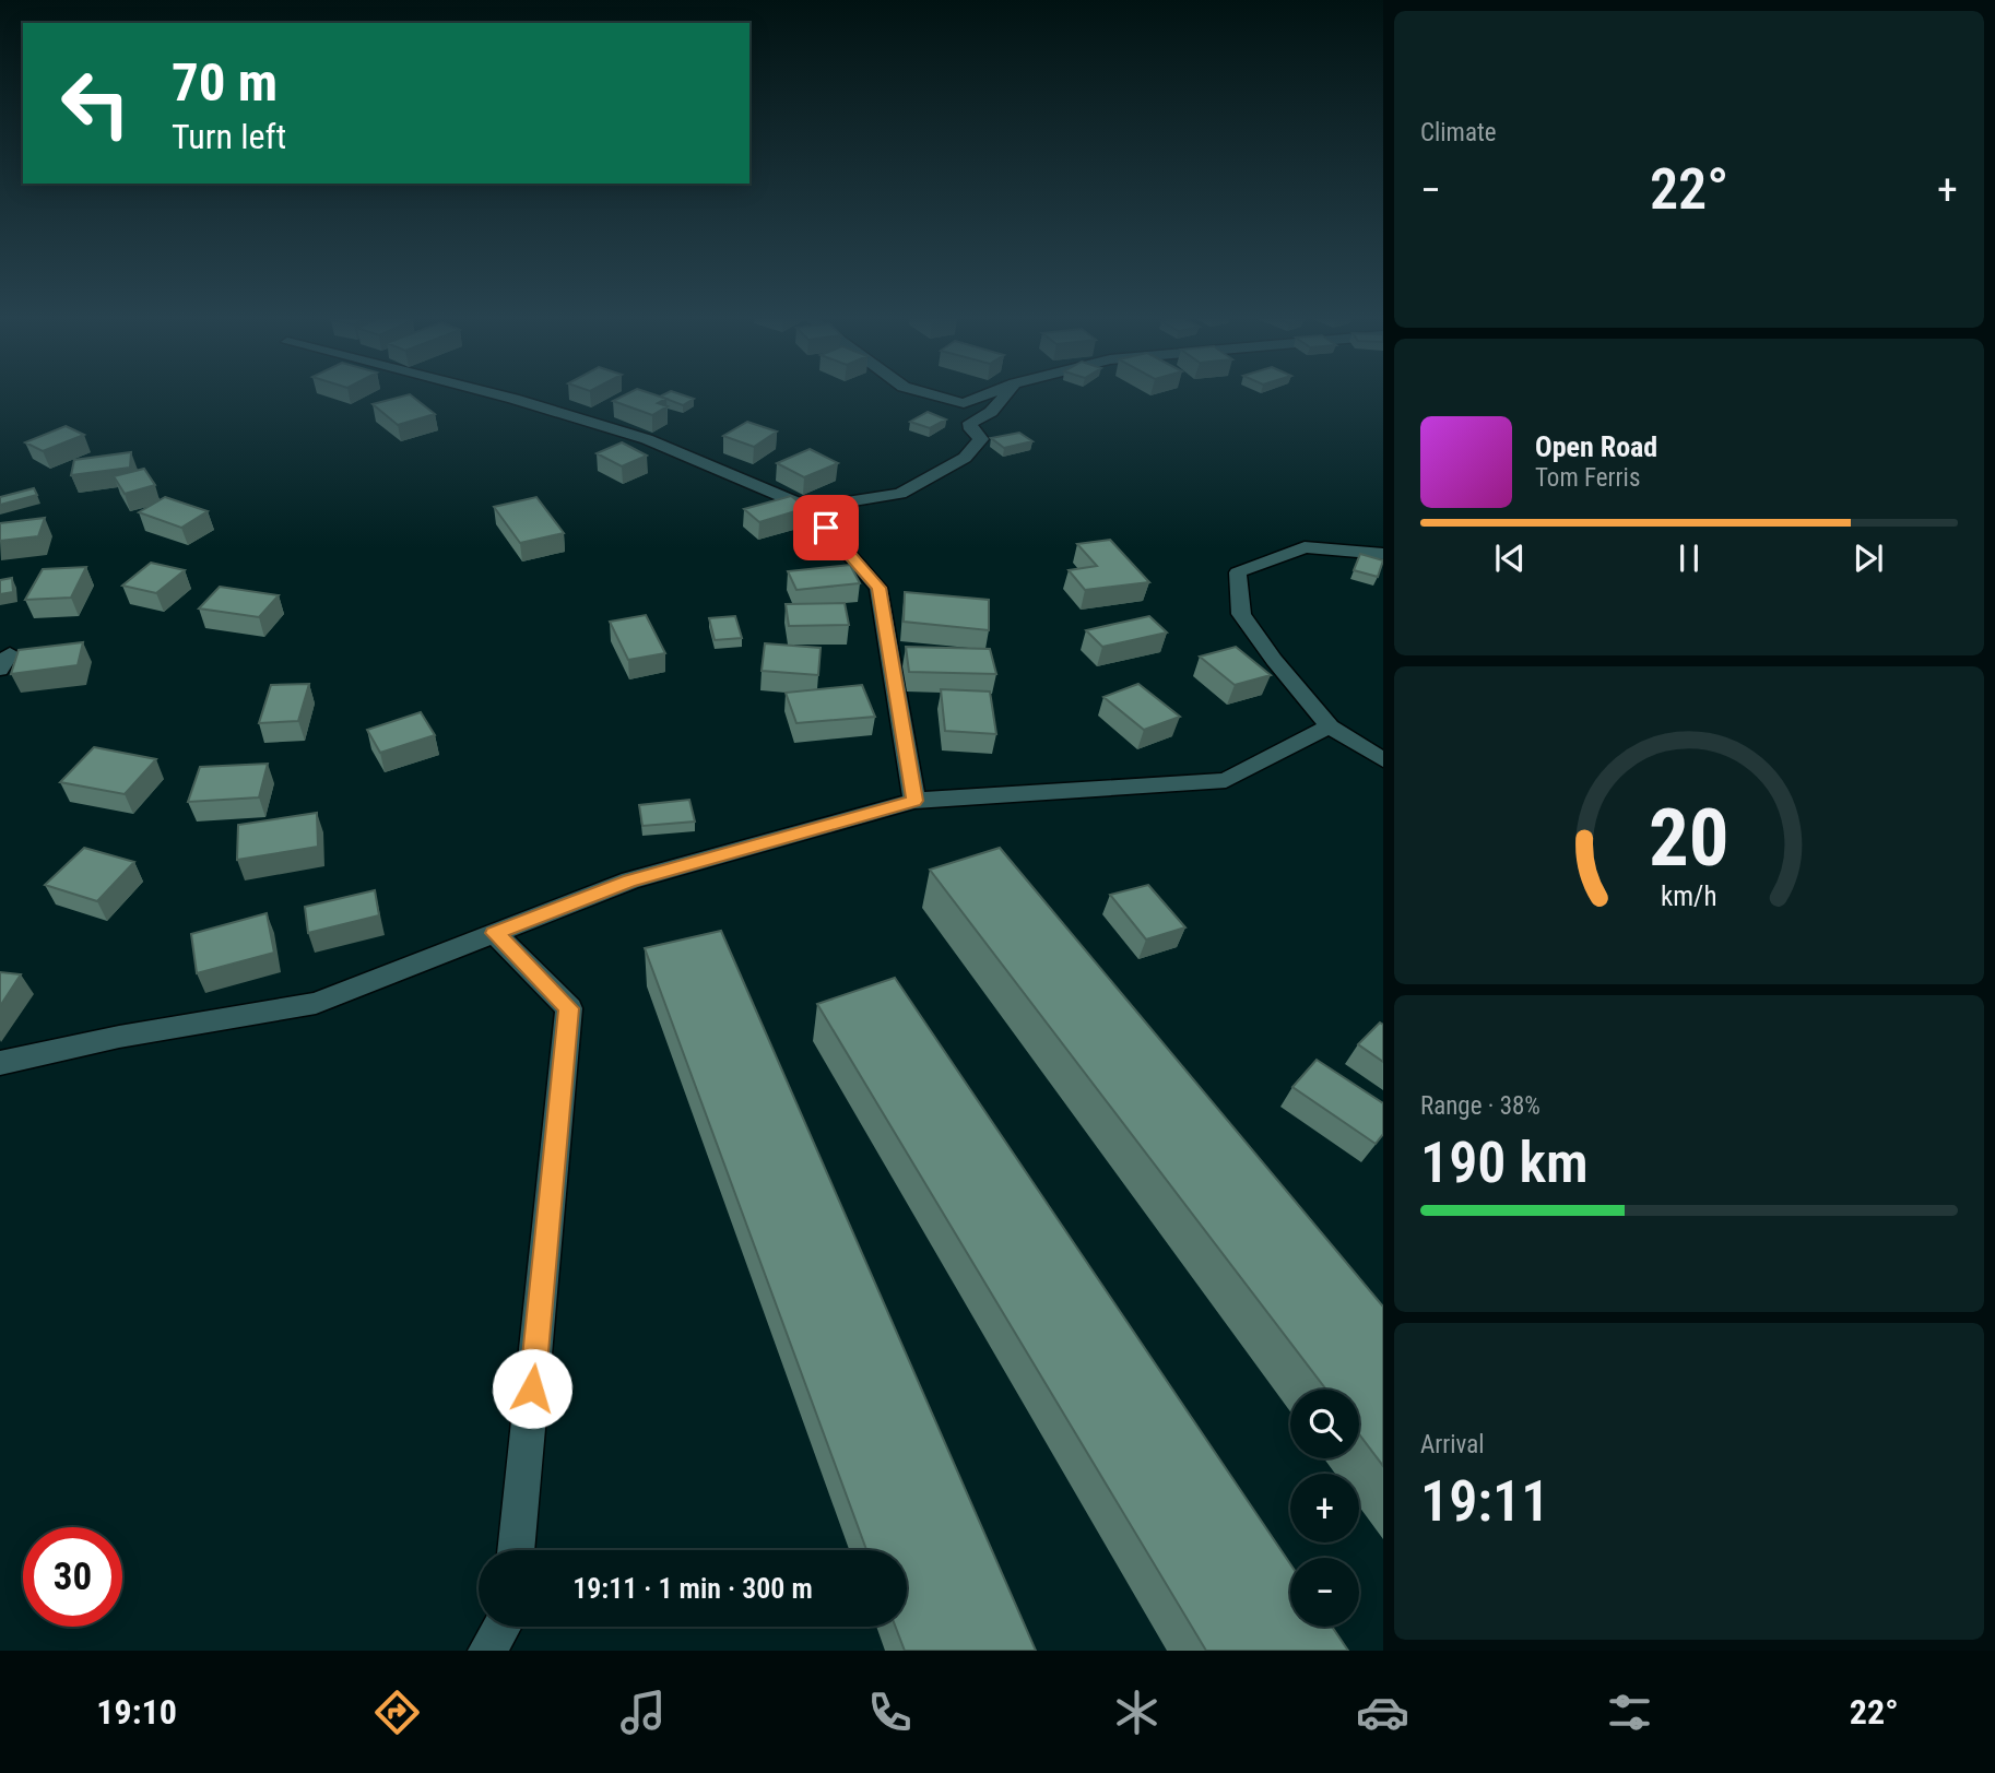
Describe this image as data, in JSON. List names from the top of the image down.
{
  "page": {
    "tile": [
      "Climate",
      ["Range · 38%", "190 km"],
      ["Arrival", "19:11"]
    ],
    "turn": ["70 m", "Turn left"],
    "heat": ["−", "22°", "+"],
    "song": ["Open Road", "Tom Ferris"],
    "map_buttons": ["+", "−"],
    "limit": "30",
    "trip": "19:11 · 1 min · 300 m",
    "tabs": ["19:10", "22°"],
    "gauge": ["20", "km/h"]
  }
}
